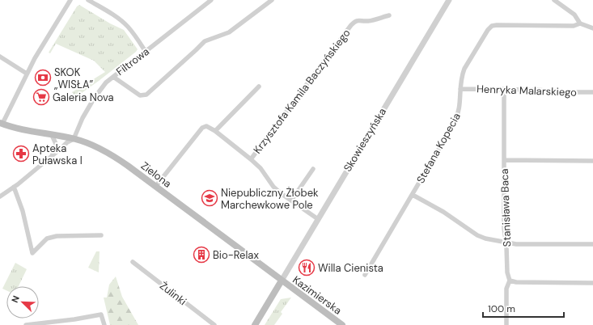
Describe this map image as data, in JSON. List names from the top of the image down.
{
  "streets": {
    "main road": ["Zielona", "Kazimierska"],
    "street": [
      "Filtrowa",
      "Henryka Malarskiego",
      "Krzysztofa Kamila Baczyńskiego",
      "Skowieszyńska",
      "Stefana Kopecia",
      "Stanisława Baca",
      "Żulinki"
    ]
  },
  "crossings": [
    ["Filtrowa", "Zielona"],
    ["Henryka Malarskiego", "Stefana Kopecia"],
    ["Henryka Malarskiego", "Stanisława Baca"],
    ["Skowieszyńska", "Zielona"],
    ["Skowieszyńska", "Kazimierska"],
    ["Zielona", "Kazimierska"]
  ],
  "places": {
    "bank": ["SKOK „WISŁA”"],
    "supermarket": ["Galeria Nova"],
    "pharmacy": ["Apteka Puławska I"],
    "school or university": ["Niepubliczny Żłobek Marchewkowe Pole"],
    "building": ["Bio-Relax"],
    "restaurant": ["Willa Cienista"]
  },
  "scale_bar": "100 m",
  "north": "top left"
}
